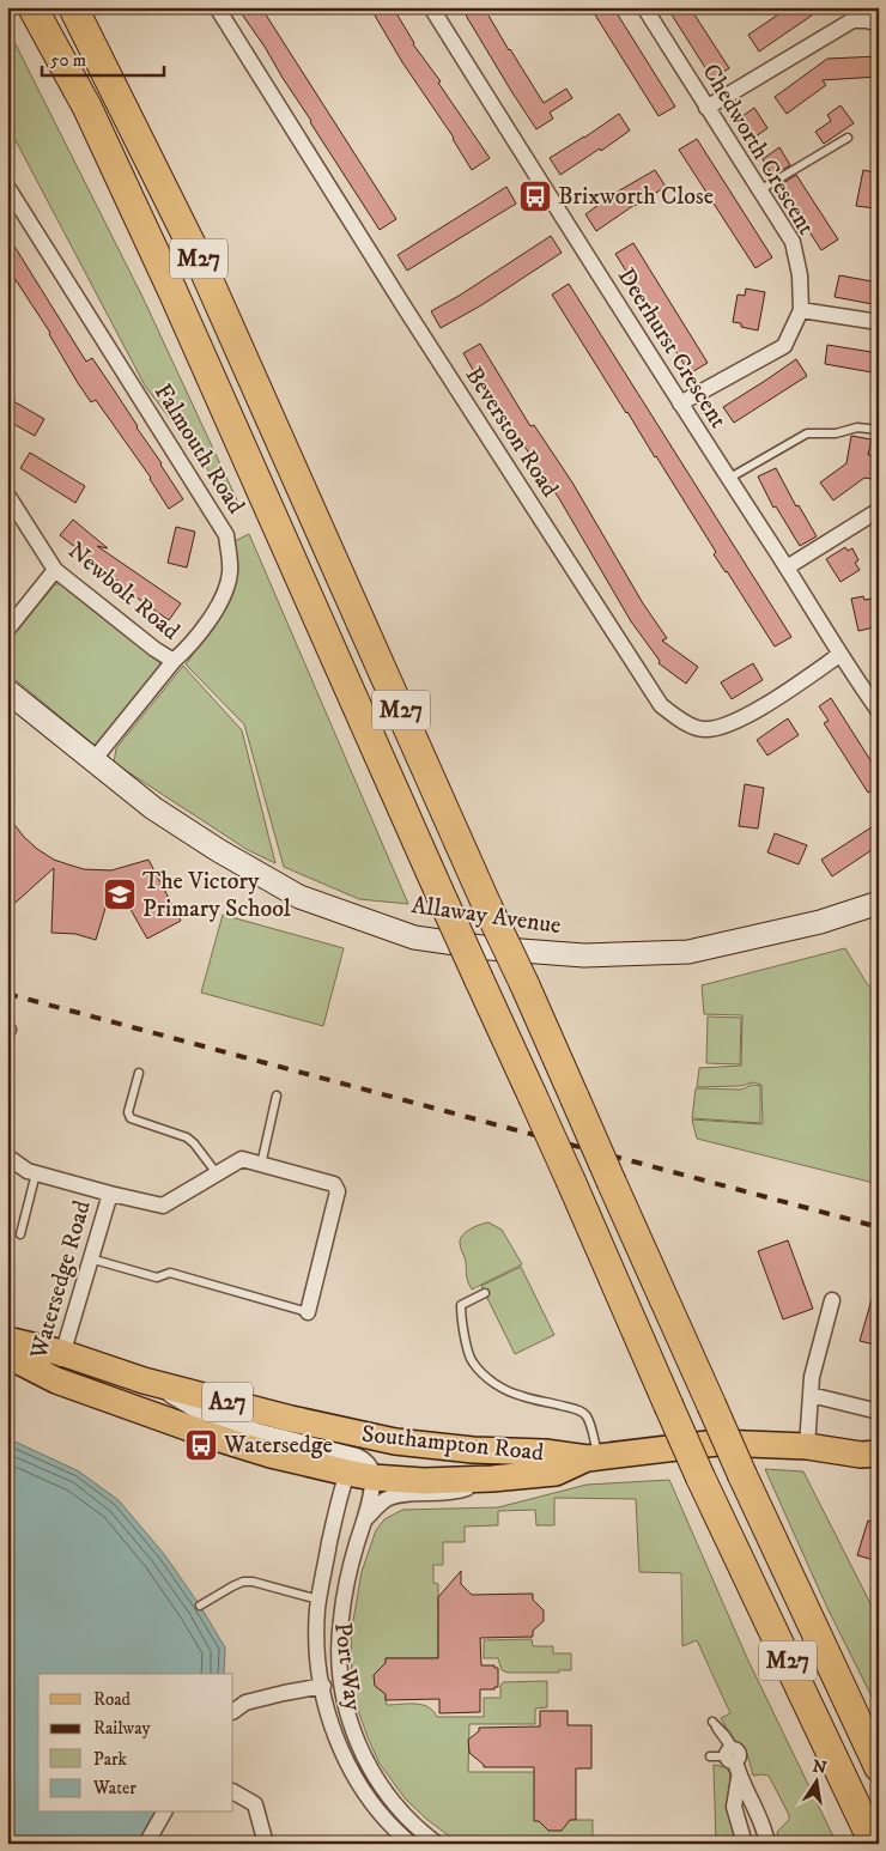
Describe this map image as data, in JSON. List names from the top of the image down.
{
  "streets": {
    "highway": ["M27"],
    "main road": ["A27", "Southampton Road"],
    "street": [
      "Chedworth Crescent",
      "Deerhurst Crescent",
      "Beverston Road",
      "Falmouth Road",
      "Newbolt Road",
      "Allaway Avenue",
      "Watersedge Road",
      "Port Way"
    ]
  },
  "crossings": [
    ["Chedworth Crescent", "Deerhurst Crescent"],
    ["Deerhurst Crescent", "Beverston Road"],
    ["Falmouth Road", "Newbolt Road"],
    ["Falmouth Road", "Allaway Avenue"],
    ["Watersedge Road", "Southampton Road"],
    ["Southampton Road", "Port Way"]
  ],
  "places": {
    "bus stop": ["Brixworth Close", "Watersedge"],
    "school or university": ["The Victory Primary School"]
  },
  "legend": [
    "Road",
    "Railway",
    "Park",
    "Water"
  ],
  "scale_bar": "50 m",
  "north": "top"
}
